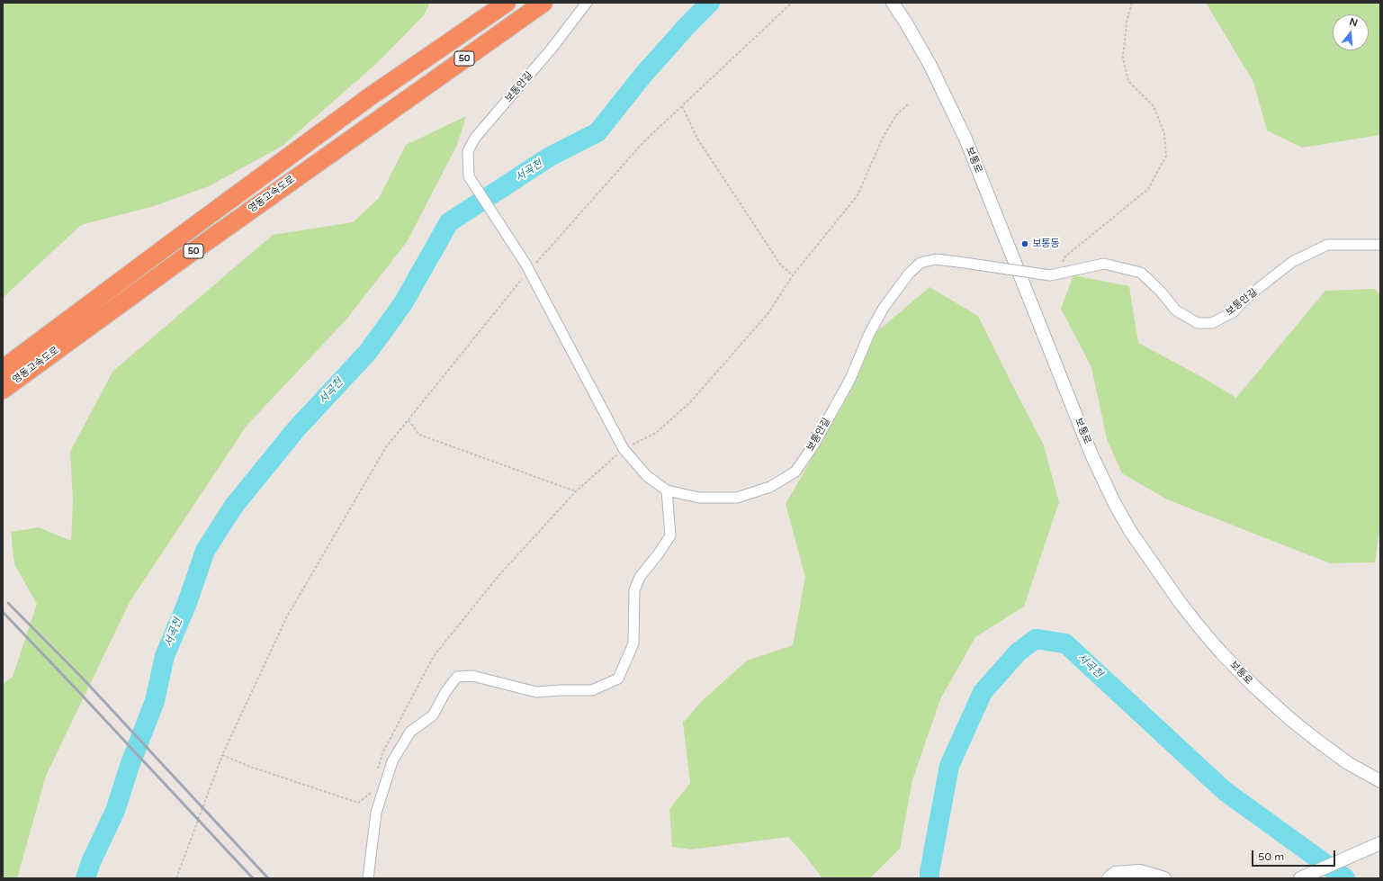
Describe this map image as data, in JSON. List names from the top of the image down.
{
  "streets": {
    "highway": ["50", "영동고속도로"],
    "street": ["보통안길", "보통로"]
  },
  "water": ["서곡천"],
  "places": ["보통동"],
  "scale_bar": "50 m",
  "north": "top"
}
